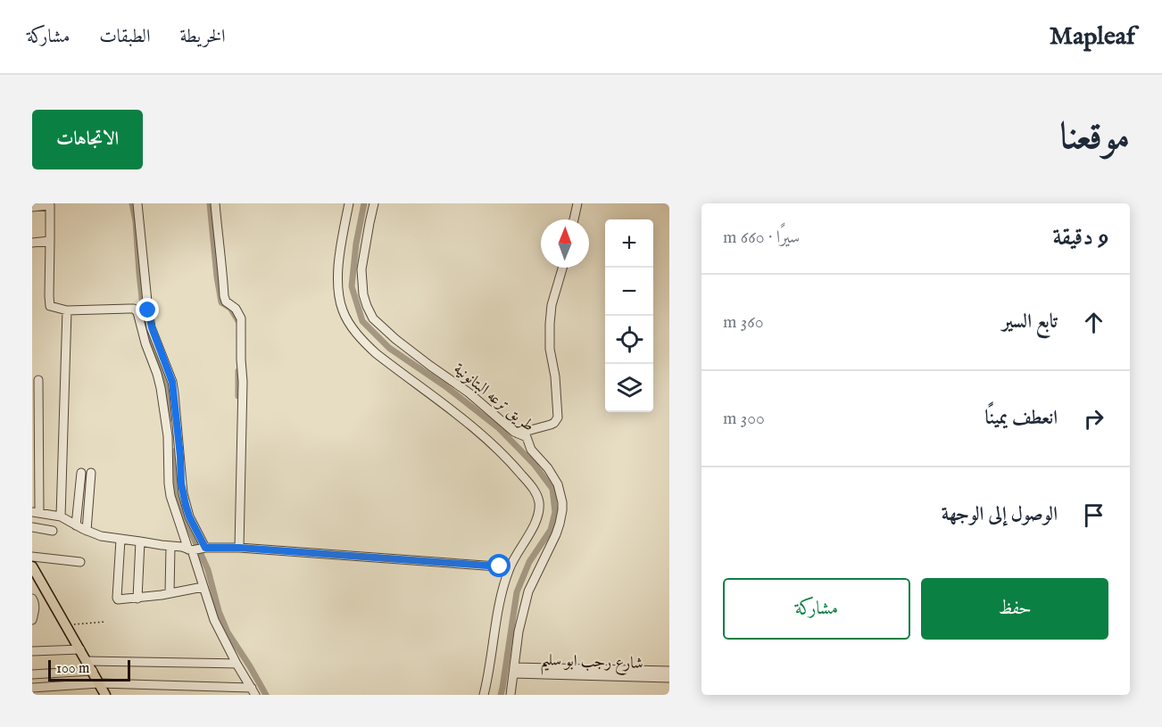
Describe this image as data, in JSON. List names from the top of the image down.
{
  "streets": {
    "street": ["طريق ترعه البتانونية", "شارع رجب ابو سليم"]
  },
  "crossings": [
    ["طريق ترعه البتانونية", "شارع رجب ابو سليم"]
  ],
  "scale_bar": "100 m",
  "north": "top",
  "page": {
    "header": "Mapleaf",
    "nav": ["الخريطة", "الطبقات", "مشاركة"],
    "title": "موقعنا",
    "buttons": [
      "الاتجاهات",
      ["حفظ", "مشاركة"]
    ],
    "heading": ["9 دقيقة", "سيرًا · 660 m"],
    "map_buttons": ["+", "−"],
    "list": [
      ["تابع السير", "360 m"],
      ["انعطف يمينًا", "300 m"],
      "الوصول إلى الوجهة"
    ],
    "scale": "100 m"
  }
}
